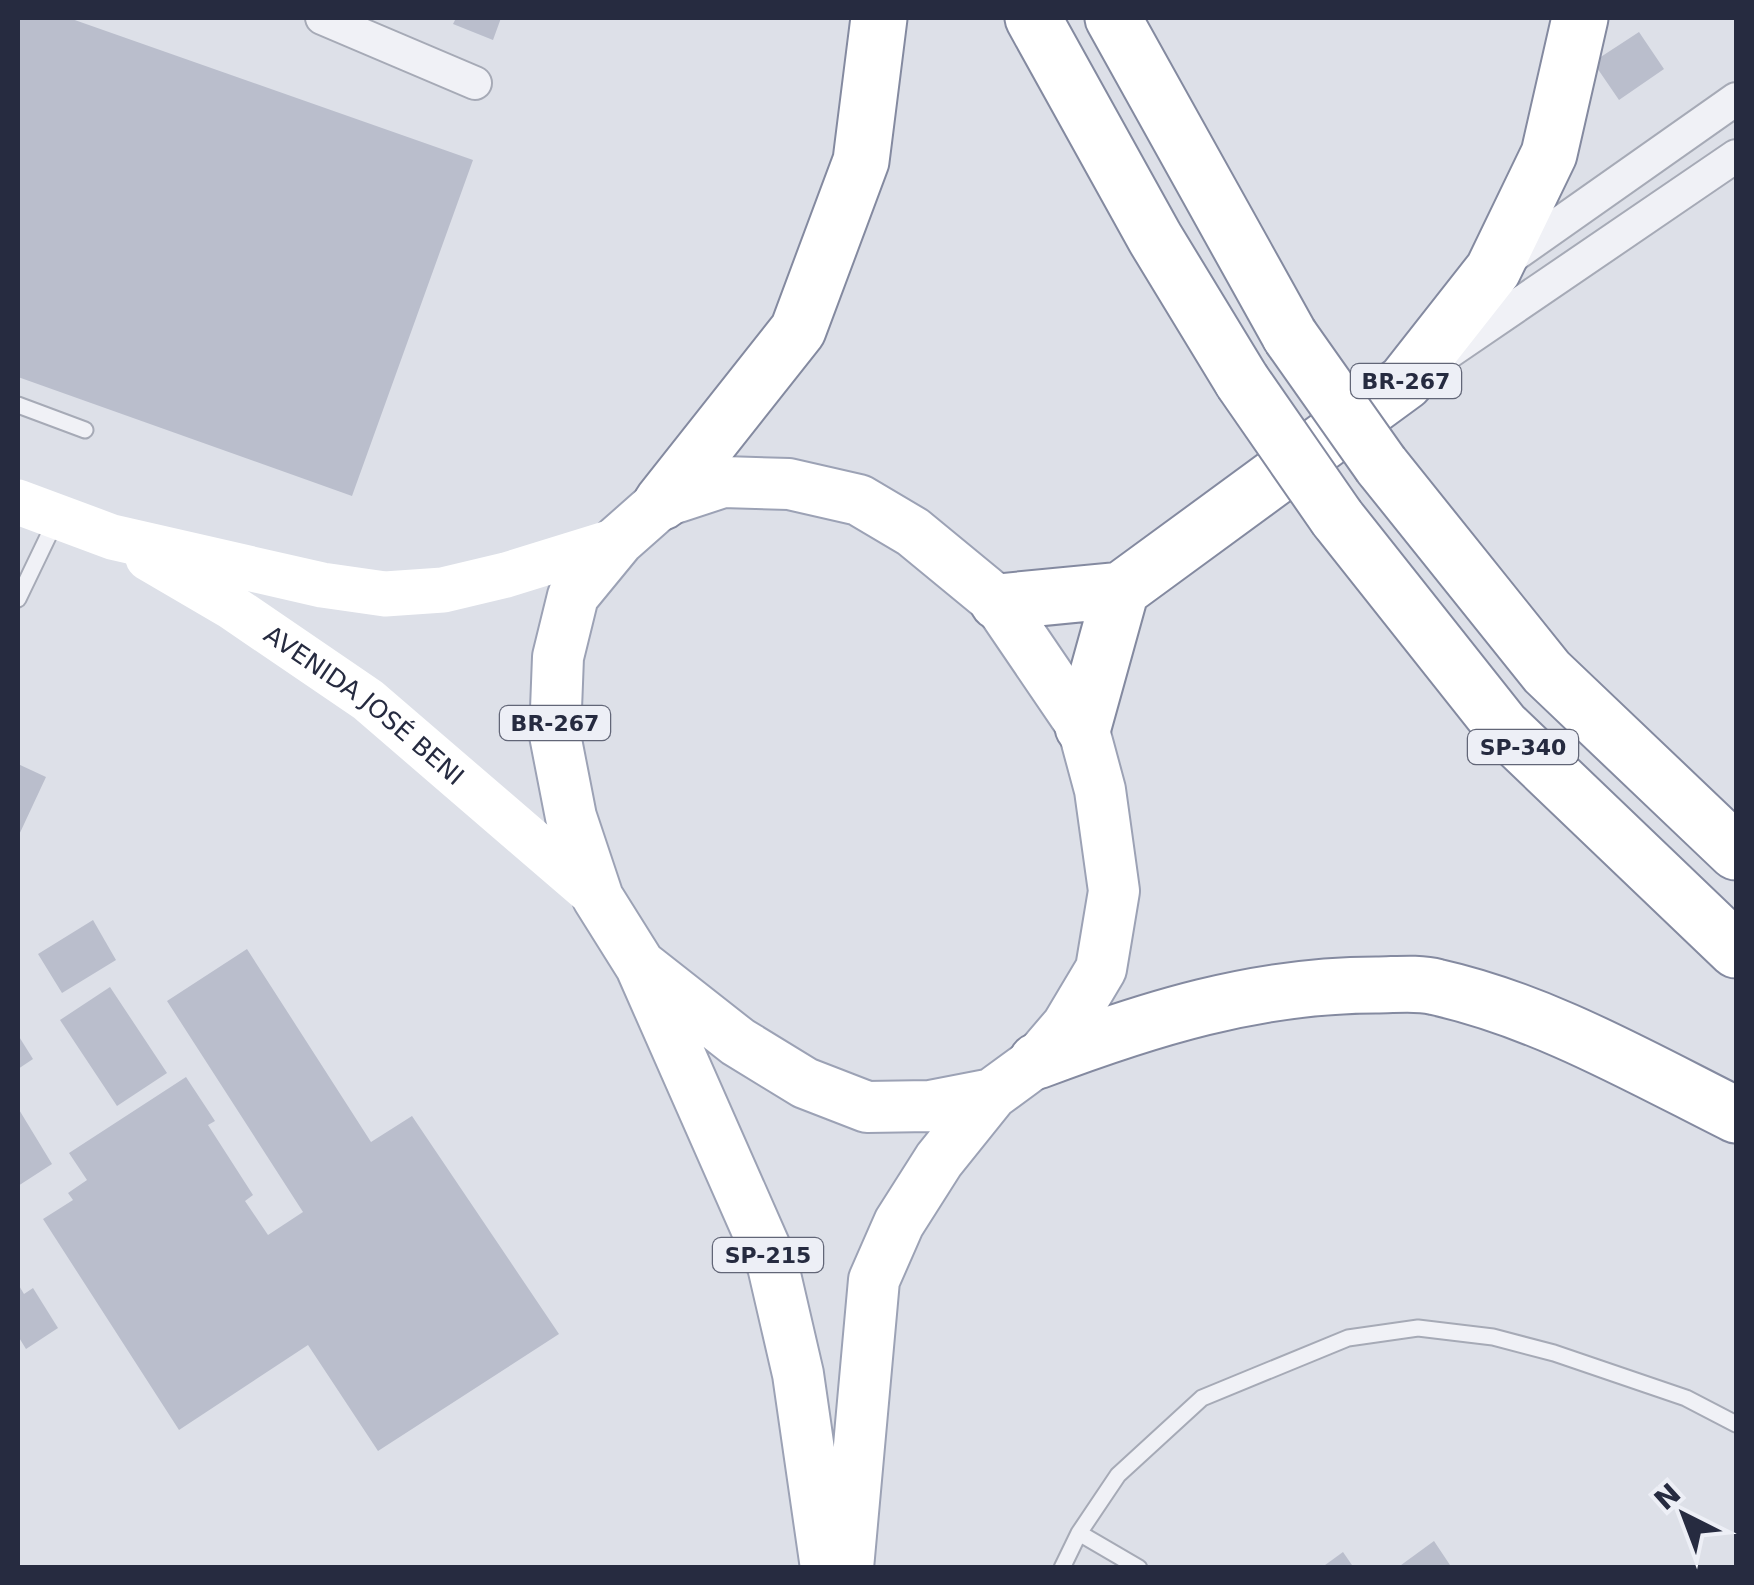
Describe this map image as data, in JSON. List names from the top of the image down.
{
  "streets": {
    "highway": ["BR-267", "SP-340"],
    "main road": ["AVENIDA JOSÉ BENI", "SP-215"]
  },
  "crossings": [
    ["BR-267", "AVENIDA JOSÉ BENI"],
    ["BR-267", "SP-215"]
  ],
  "north": "top left"
}
